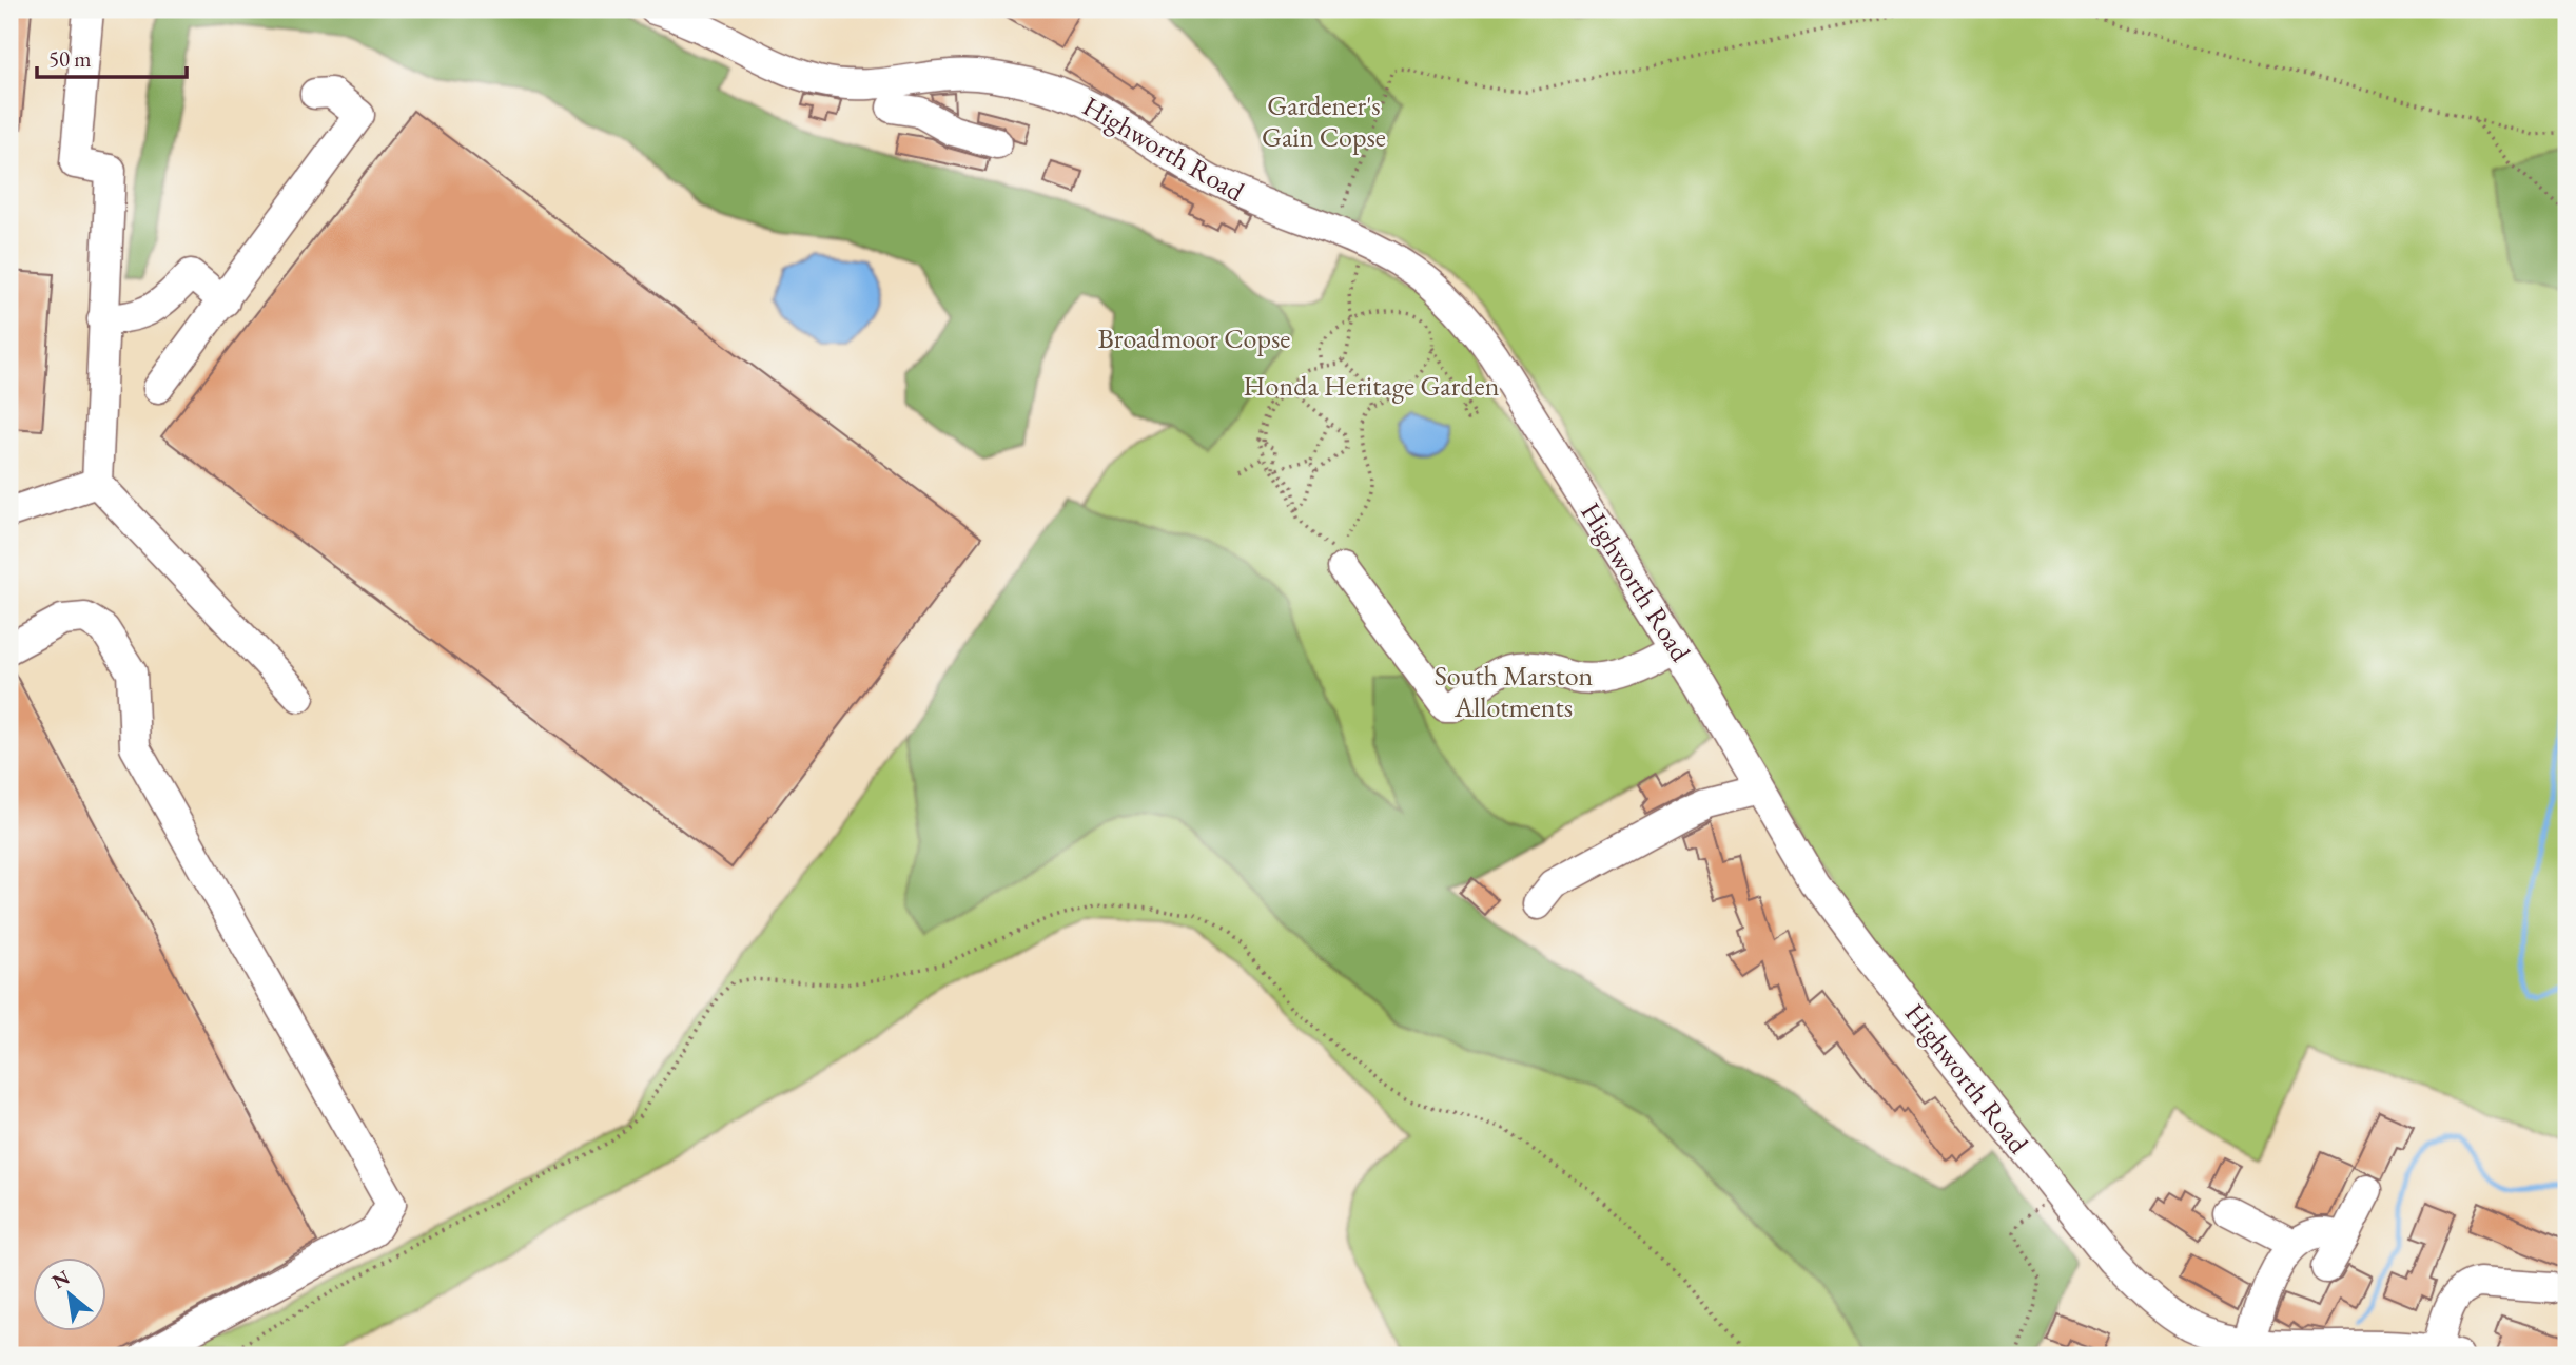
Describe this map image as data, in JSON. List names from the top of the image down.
{
  "streets": {
    "street": ["Highworth Road"]
  },
  "parks": [
    "Gardener's Gain Copse",
    "Broadmoor Copse",
    "Honda Heritage Garden",
    "South Marston Allotments"
  ],
  "scale_bar": "50 m",
  "north": "top left"
}
